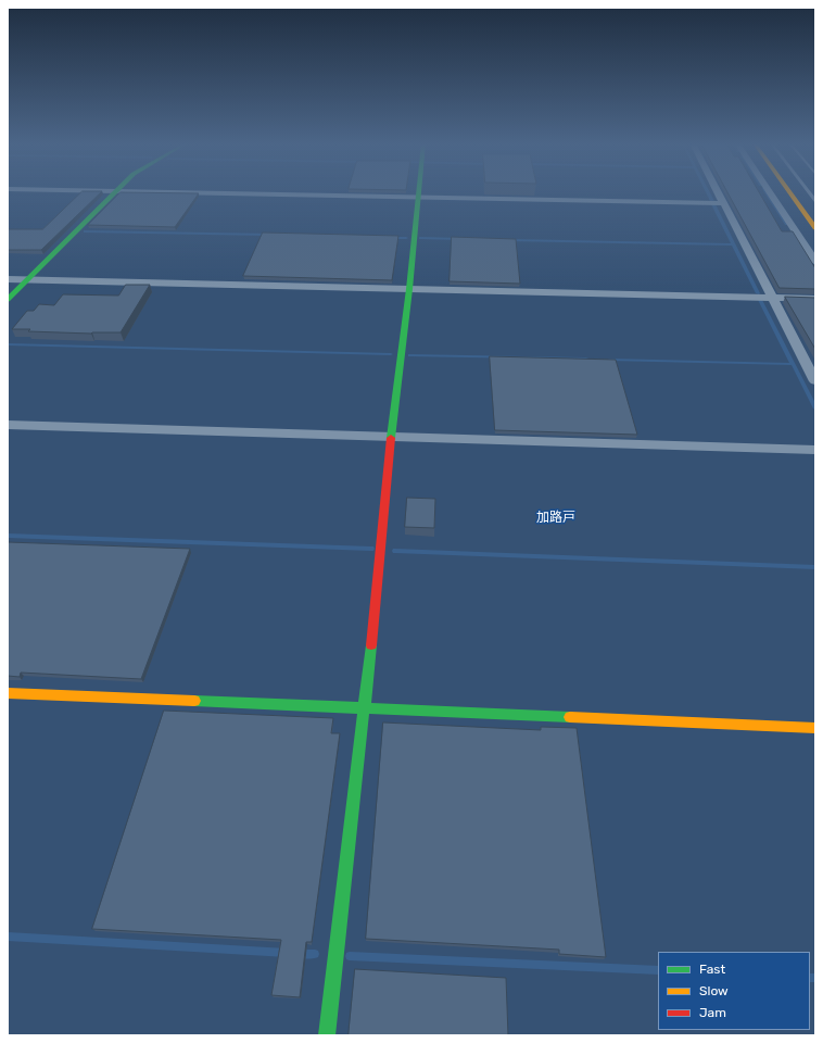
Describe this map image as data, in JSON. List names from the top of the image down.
{
  "districts": ["加路戸"],
  "legend": ["Fast", "Slow", "Jam"]
}
